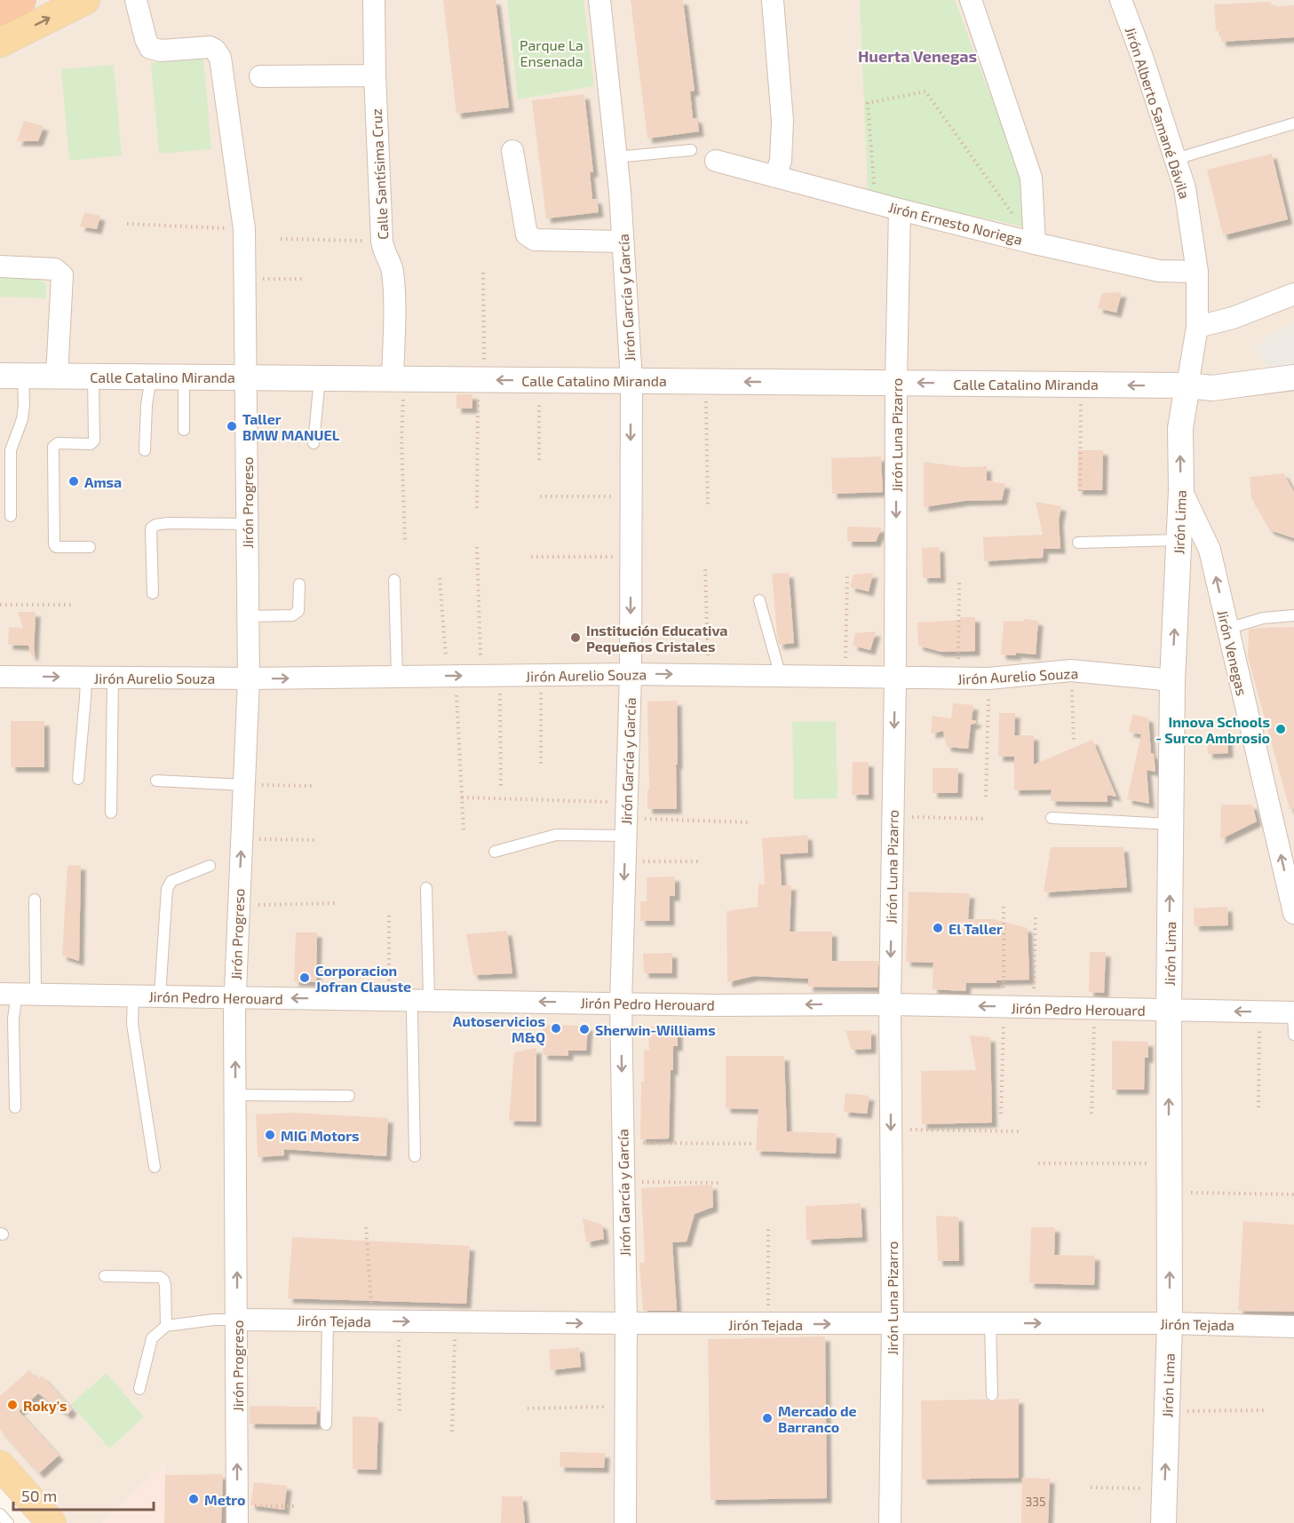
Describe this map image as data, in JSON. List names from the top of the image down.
{
  "streets": {
    "street": [
      "Jirón Alberto Samané Dávila",
      "Calle Santísima Cruz",
      "Jirón Ernesto Noriega",
      "Jirón García y García",
      "Calle Catalino Miranda",
      "Jirón Luna Pizarro",
      "Jirón Progreso",
      "Jirón Lima",
      "Jirón Venegas",
      "Jirón Aurelio Souza",
      "Jirón Pedro Herouard",
      "Jirón Tejada"
    ]
  },
  "crossings": [
    ["Jirón Alberto Samané Dávila", "Jirón Ernesto Noriega"],
    ["Jirón Alberto Samané Dávila", "Calle Catalino Miranda"],
    ["Jirón Alberto Samané Dávila", "Jirón Lima"],
    ["Calle Santísima Cruz", "Calle Catalino Miranda"],
    ["Jirón Ernesto Noriega", "Jirón Luna Pizarro"],
    ["Jirón García y García", "Calle Catalino Miranda"],
    ["Jirón García y García", "Jirón Aurelio Souza"],
    ["Jirón García y García", "Jirón Pedro Herouard"],
    ["Jirón García y García", "Jirón Tejada"],
    ["Calle Catalino Miranda", "Jirón Luna Pizarro"],
    ["Calle Catalino Miranda", "Jirón Progreso"],
    ["Calle Catalino Miranda", "Jirón Lima"],
    ["Jirón Luna Pizarro", "Jirón Aurelio Souza"],
    ["Jirón Luna Pizarro", "Jirón Pedro Herouard"],
    ["Jirón Luna Pizarro", "Jirón Tejada"],
    ["Jirón Progreso", "Jirón Aurelio Souza"],
    ["Jirón Progreso", "Jirón Pedro Herouard"],
    ["Jirón Progreso", "Jirón Tejada"],
    ["Jirón Lima", "Jirón Venegas"],
    ["Jirón Lima", "Jirón Aurelio Souza"],
    ["Jirón Lima", "Jirón Pedro Herouard"],
    ["Jirón Lima", "Jirón Tejada"]
  ],
  "one_way": [
    "Calle Catalino Miranda",
    "Jirón Luna Pizarro",
    "Jirón Progreso",
    "Jirón Lima",
    "Jirón Venegas",
    "Jirón Pedro Herouard",
    "Jirón Tejada"
  ],
  "districts": ["Huerta Venegas"],
  "parks": ["Parque La Ensenada"],
  "places": [
    "Taller BMW MANUEL",
    "Amsa",
    "Institución Educativa Pequeños Cristales",
    "Innova Schools - Surco Ambrosio",
    "El Taller",
    "Corporacion Jofran Clauste",
    "Autoservicios M&Q",
    "Sherwin-Williams",
    "MIG Motors",
    "Roky's",
    "Mercado de Barranco",
    "Metro"
  ],
  "house_numbers": ["335"],
  "scale_bar": "50 m"
}
